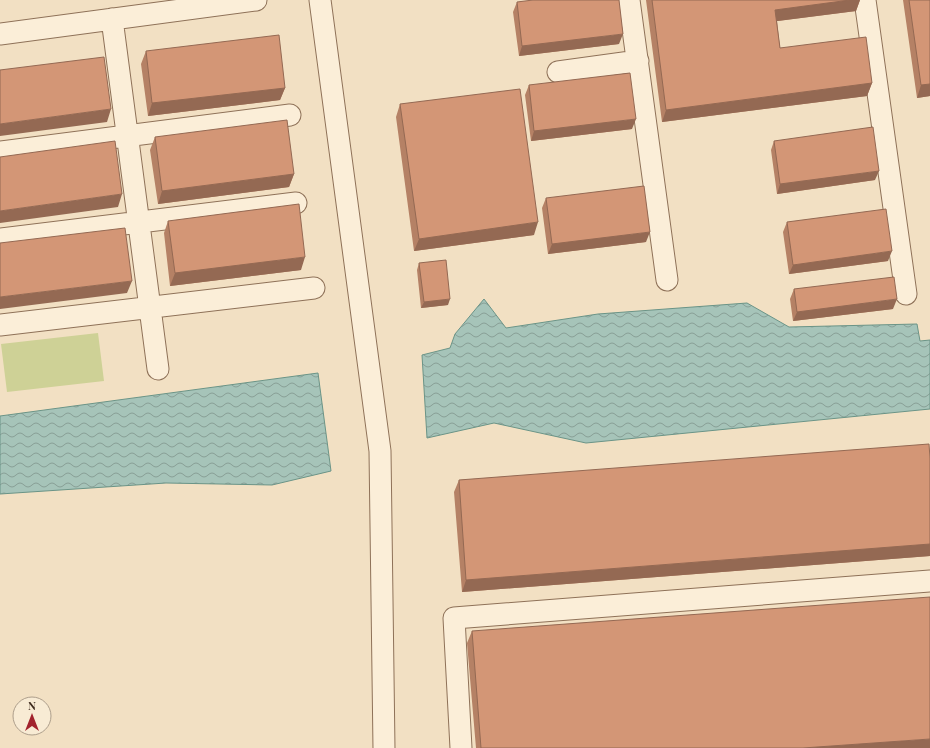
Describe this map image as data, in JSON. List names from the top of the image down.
{
  "north": "top"
}
